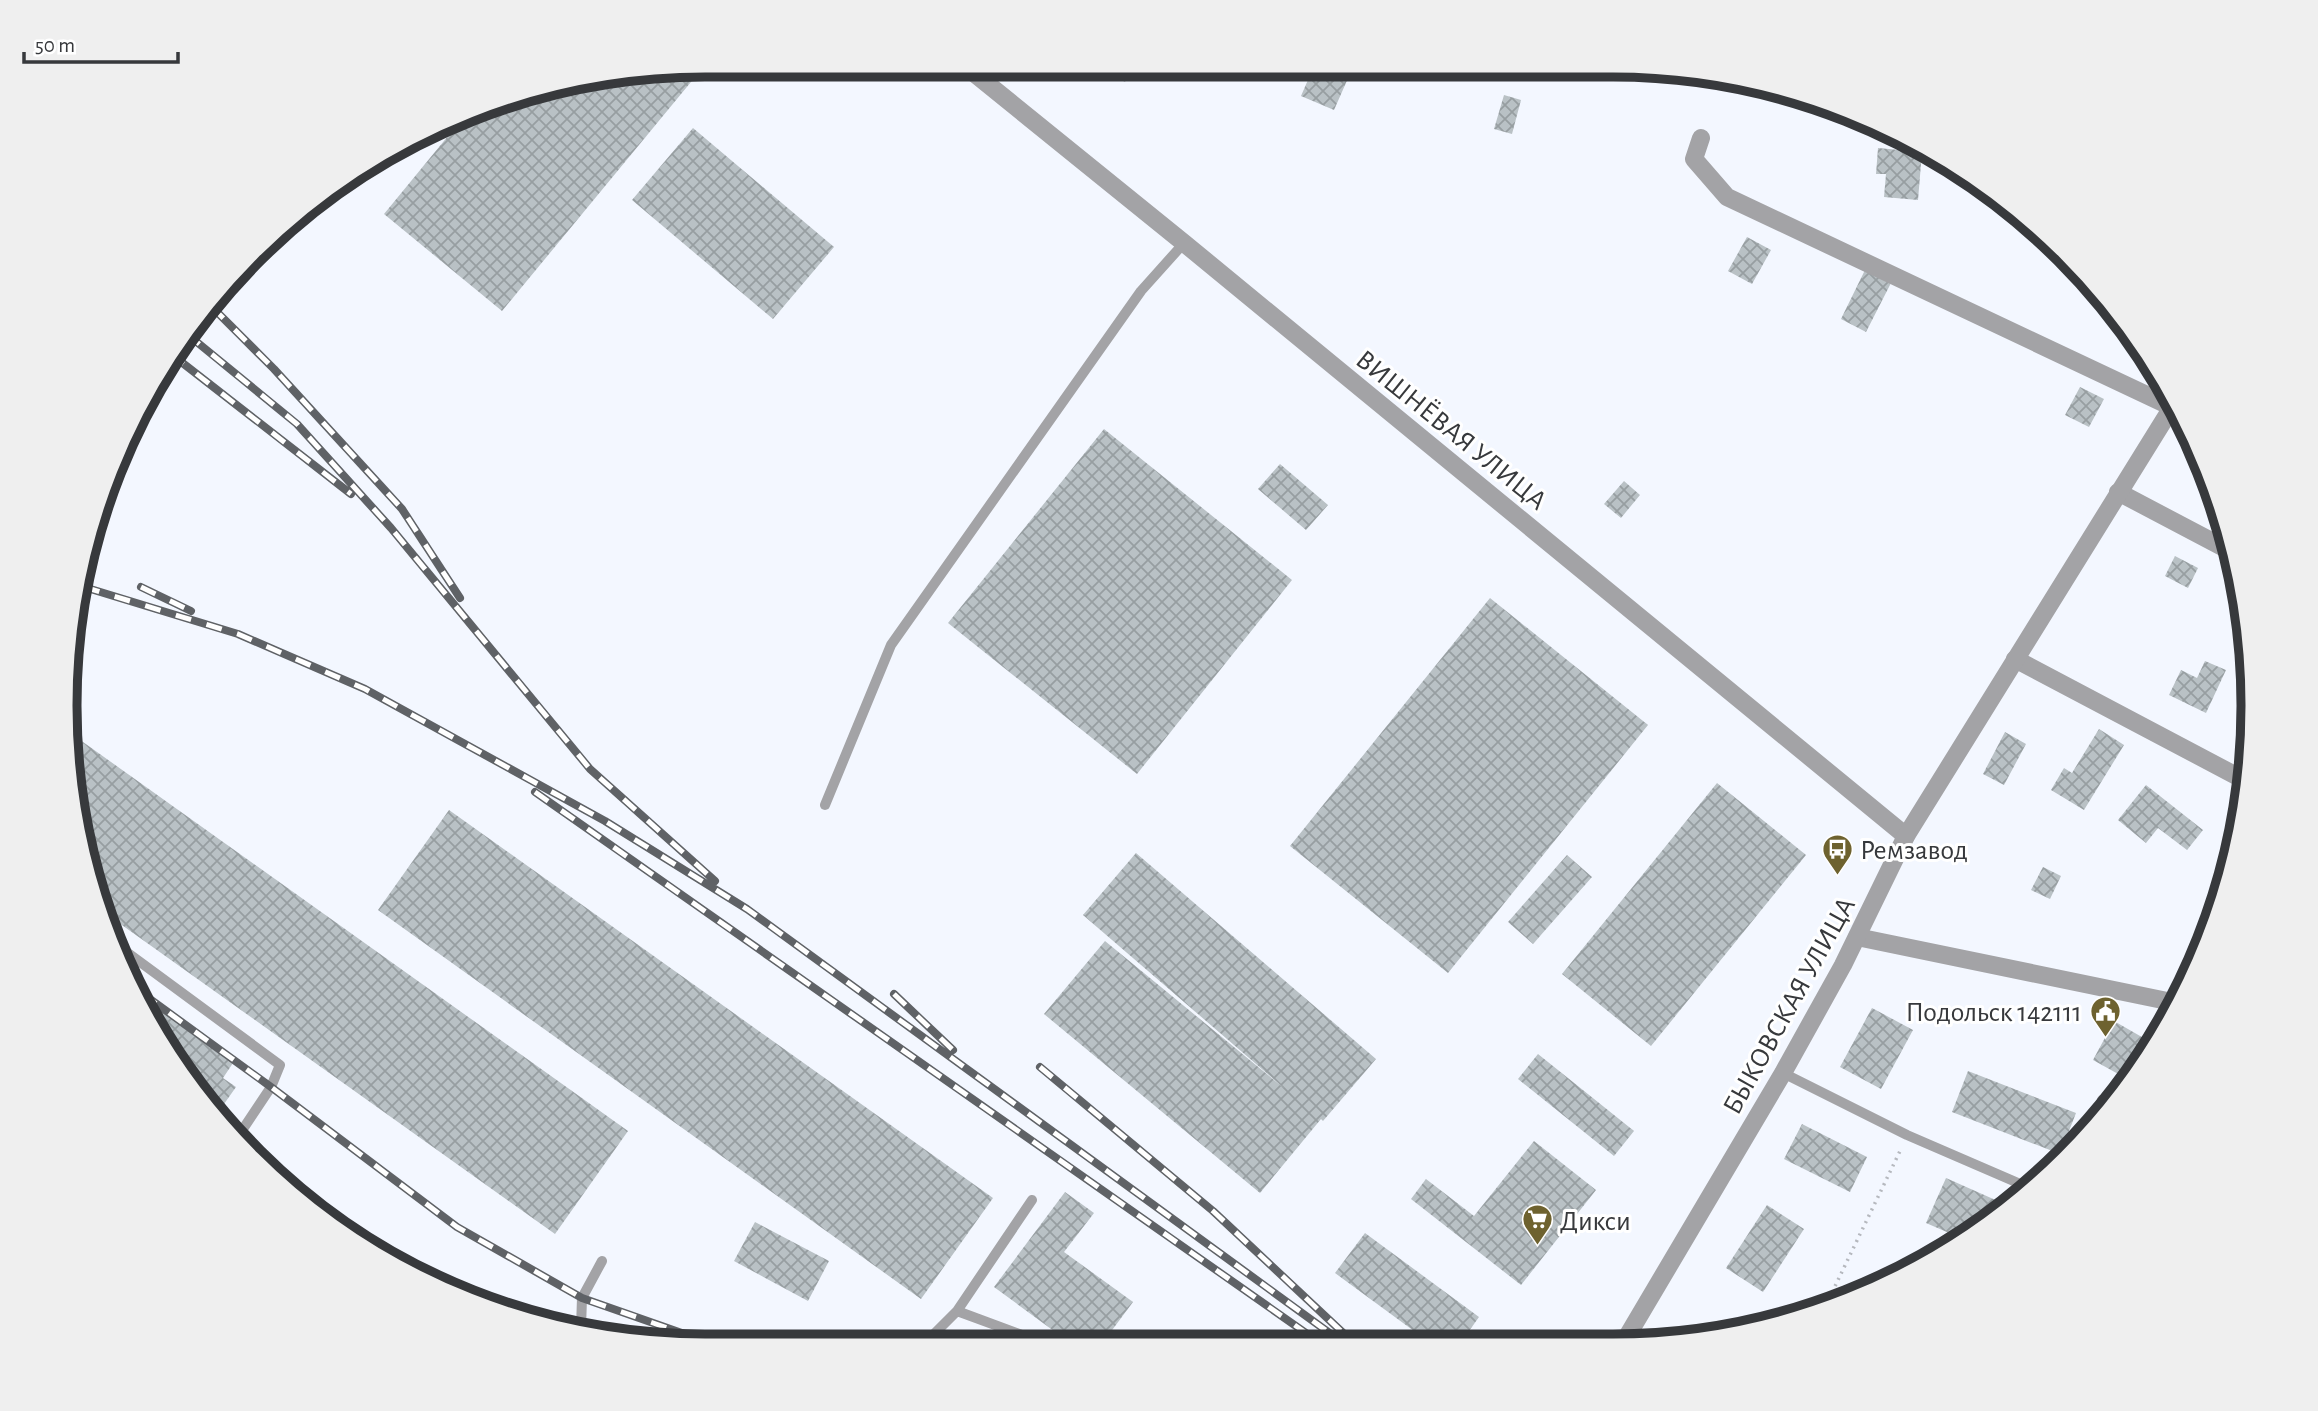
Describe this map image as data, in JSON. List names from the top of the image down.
{
  "streets": {
    "street": ["ВИШНЁВАЯ УЛИЦА", "БЫКОВСКАЯ УЛИЦА"]
  },
  "crossings": [
    ["ВИШНЁВАЯ УЛИЦА", "БЫКОВСКАЯ УЛИЦА"]
  ],
  "places": {
    "bus stop": ["Ремзавод"],
    "public building": ["Подольск 142111"],
    "supermarket": ["Дикси"]
  },
  "scale_bar": "50 m"
}
